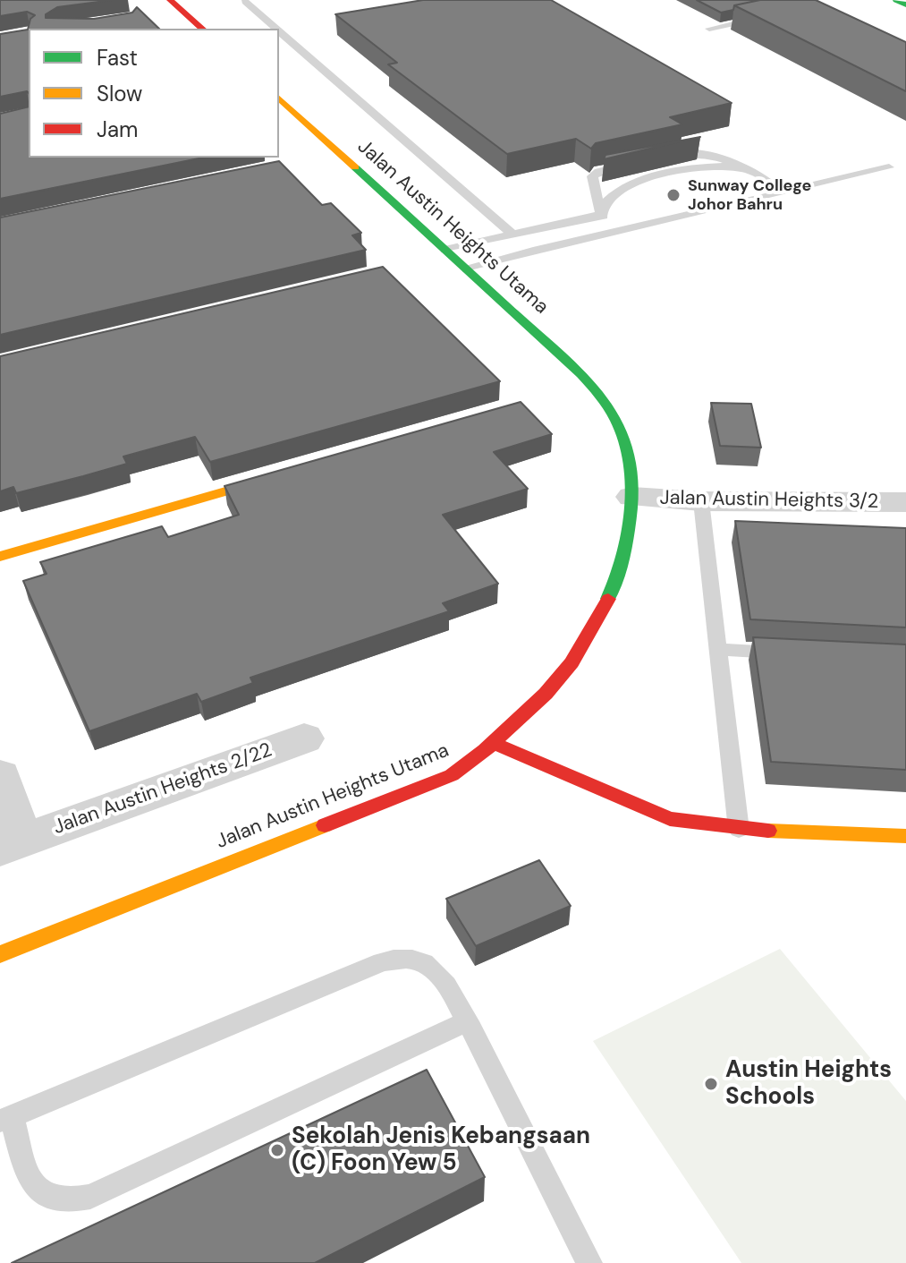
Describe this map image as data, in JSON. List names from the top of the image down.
{
  "streets": {
    "street": ["Jalan Austin Heights Utama", "Jalan Austin Heights 3/2", "Jalan Austin Heights 2/22"]
  },
  "crossings": [
    ["Jalan Austin Heights Utama", "Jalan Austin Heights 3/2"]
  ],
  "places": ["Sunway College Johor Bahru", "Austin Heights Schools", "Sekolah Jenis Kebangsaan (C) Foon Yew 5"],
  "legend": ["Fast", "Slow", "Jam"]
}
